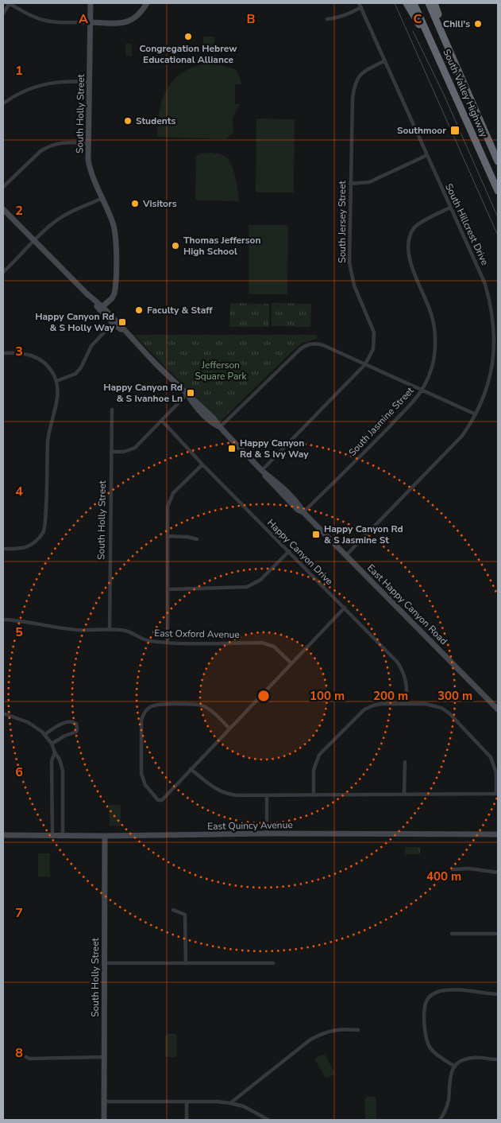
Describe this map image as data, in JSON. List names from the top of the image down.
{
  "streets": {
    "highway": ["South Valley Highway"],
    "street": [
      "South Holly Street",
      "South Jersey Street",
      "South Hillcrest Drive",
      "South Jasmine Street",
      "Happy Canyon Drive",
      "East Happy Canyon Road",
      "East Oxford Avenue",
      "East Quincy Avenue"
    ]
  },
  "crossings": [
    ["South Holly Street", "East Happy Canyon Road"],
    ["South Holly Street", "East Oxford Avenue"],
    ["South Holly Street", "East Quincy Avenue"],
    ["South Jersey Street", "South Hillcrest Drive"],
    ["South Jersey Street", "East Happy Canyon Road"],
    ["South Hillcrest Drive", "South Jasmine Street"],
    ["South Hillcrest Drive", "East Happy Canyon Road"],
    ["South Jasmine Street", "East Happy Canyon Road"]
  ],
  "parks": ["Jefferson Square Park"],
  "places": {
    "other": [
      "Chili's",
      "Congregation Hebrew Educational Alliance",
      "Students",
      "Visitors",
      "Thomas Jefferson High School",
      "Faculty & Staff"
    ],
    "transit": [
      "Southmoor",
      "Happy Canyon Rd & S Holly Way",
      "Happy Canyon Rd & S Ivanhoe Ln",
      "Happy Canyon Rd & S Ivy Way",
      "Happy Canyon Rd & S Jasmine St"
    ]
  },
  "grid": {
    "columns": ["A", "B", "C"],
    "rows": [
      "1",
      "2",
      "3",
      "4",
      "5",
      "6",
      "7",
      "8"
    ]
  },
  "rings": [
    "100 m",
    "200 m",
    "300 m",
    "400 m"
  ]
}
